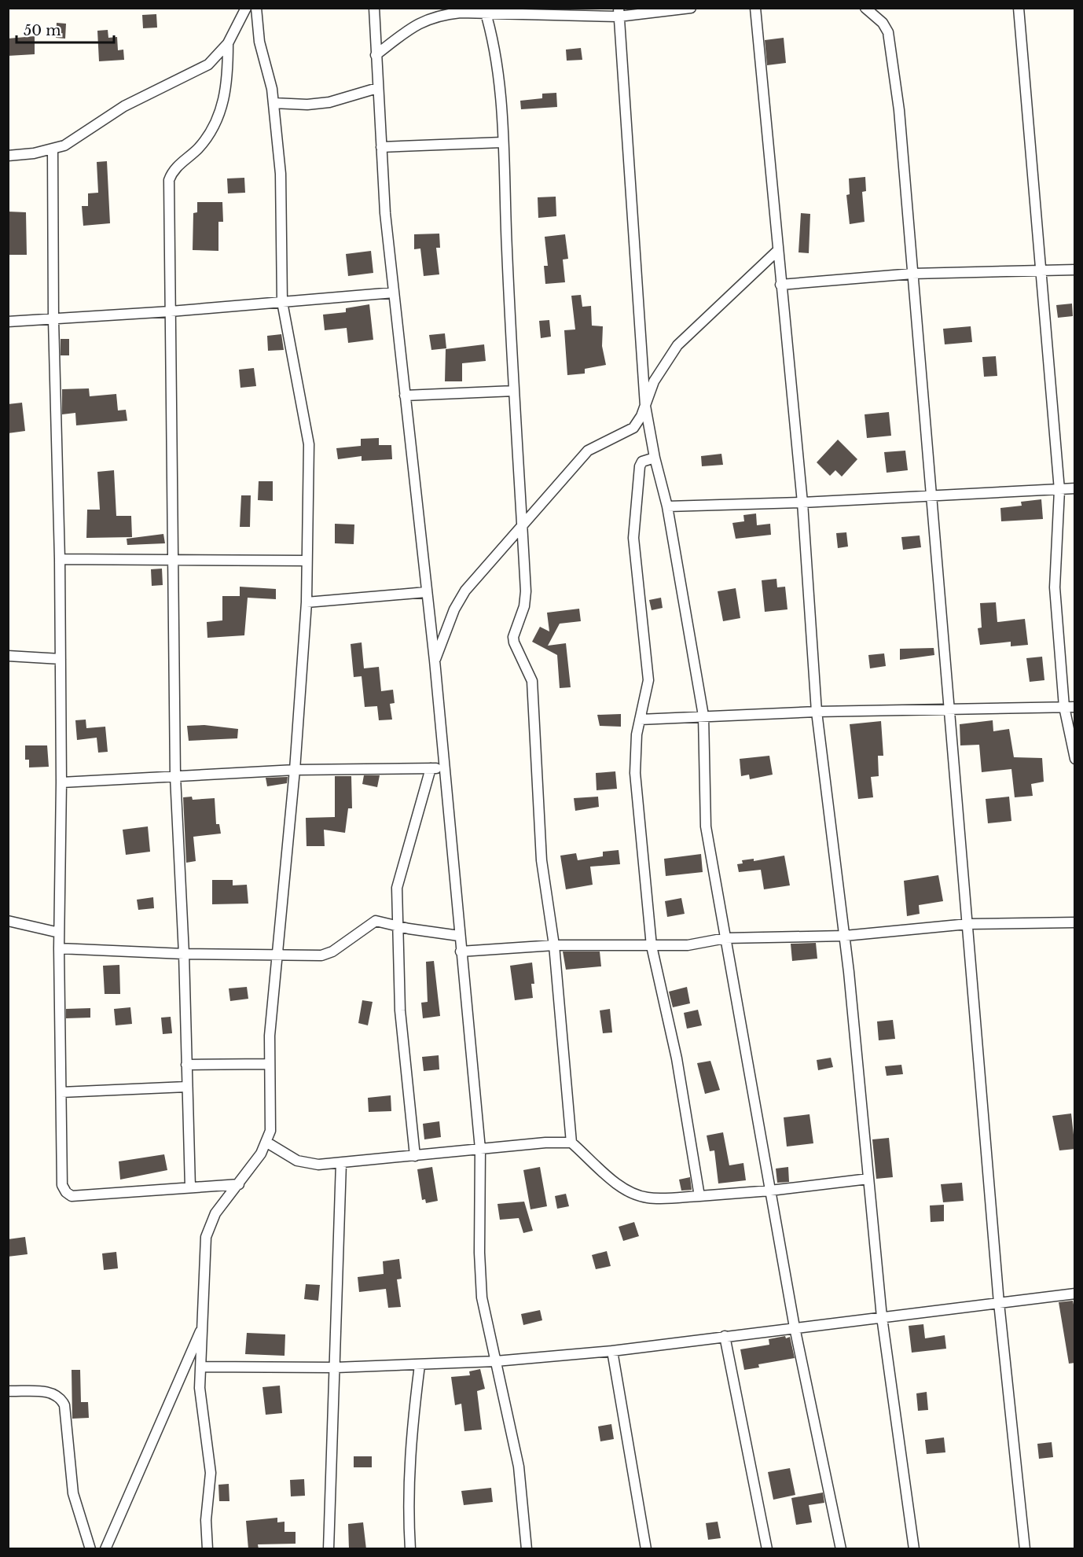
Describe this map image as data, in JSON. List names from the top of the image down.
{
  "scale_bar": "50 m"
}
